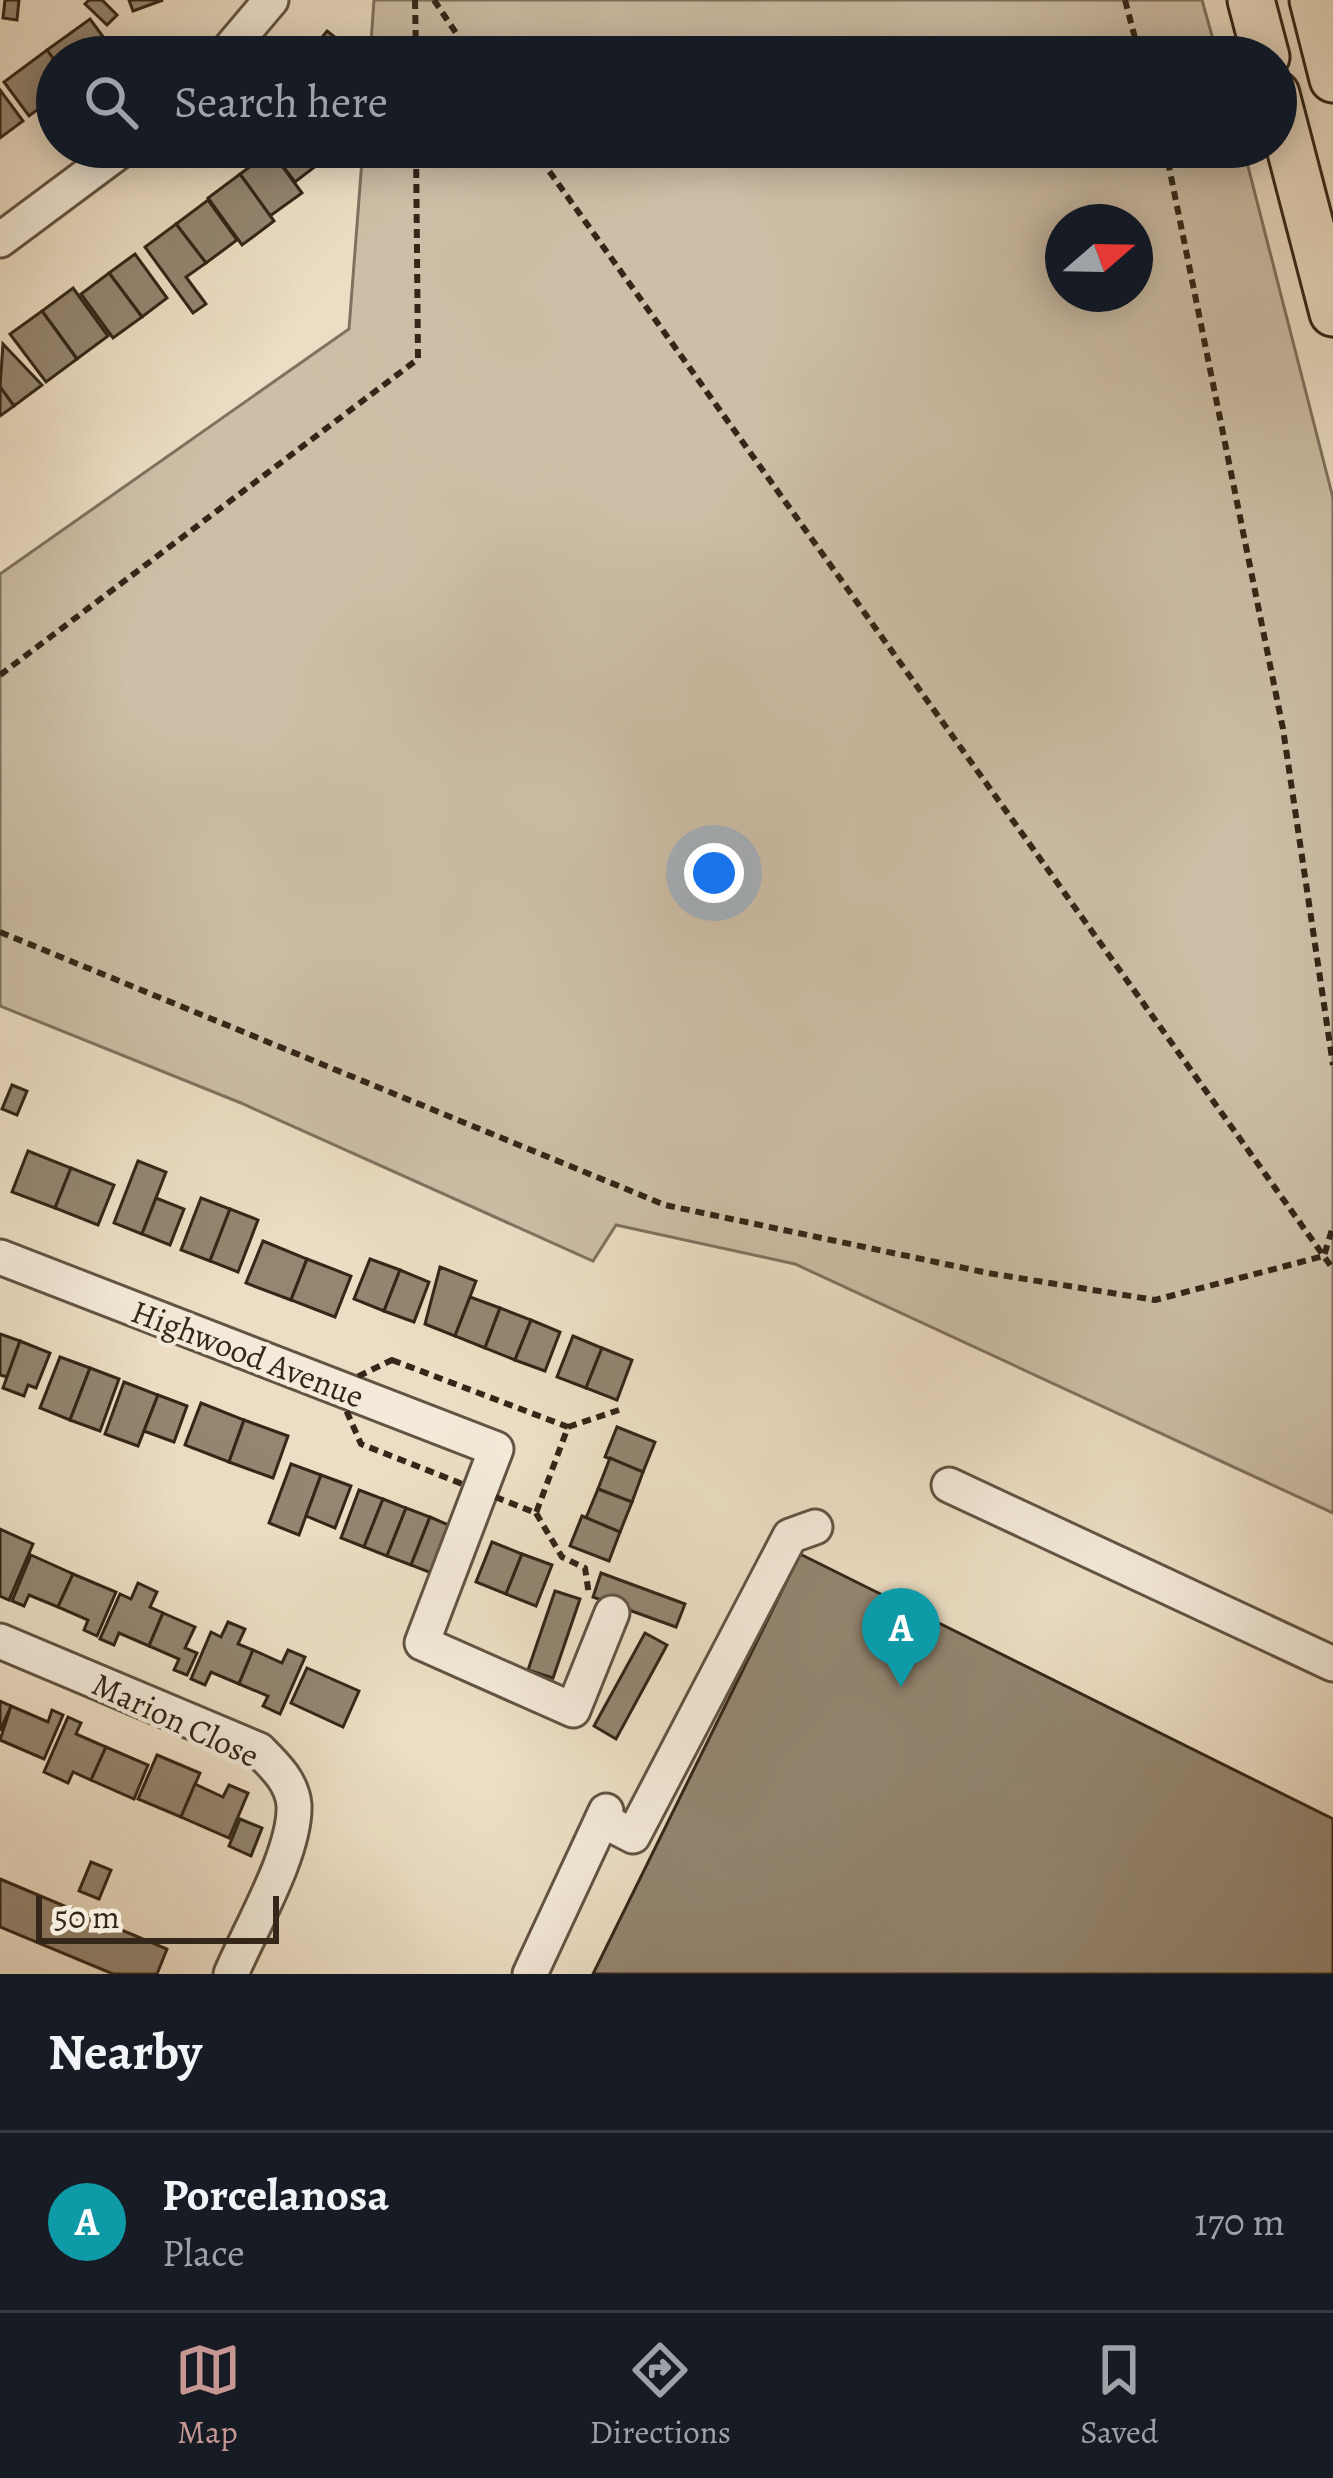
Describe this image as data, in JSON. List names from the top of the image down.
{
  "streets": {
    "street": ["Highwood Avenue", "Marion Close"]
  },
  "scale_bar": "50 m",
  "north": "right",
  "page": {
    "search": "Search here",
    "pins": "A",
    "scale": "50 m",
    "heading": "Nearby",
    "list": [
      {
        "mark": "A",
        "name": "Porcelanosa",
        "note": "Place",
        "value": "170 m"
      }
    ],
    "nav": ["Map", "Directions", "Saved"]
  }
}
